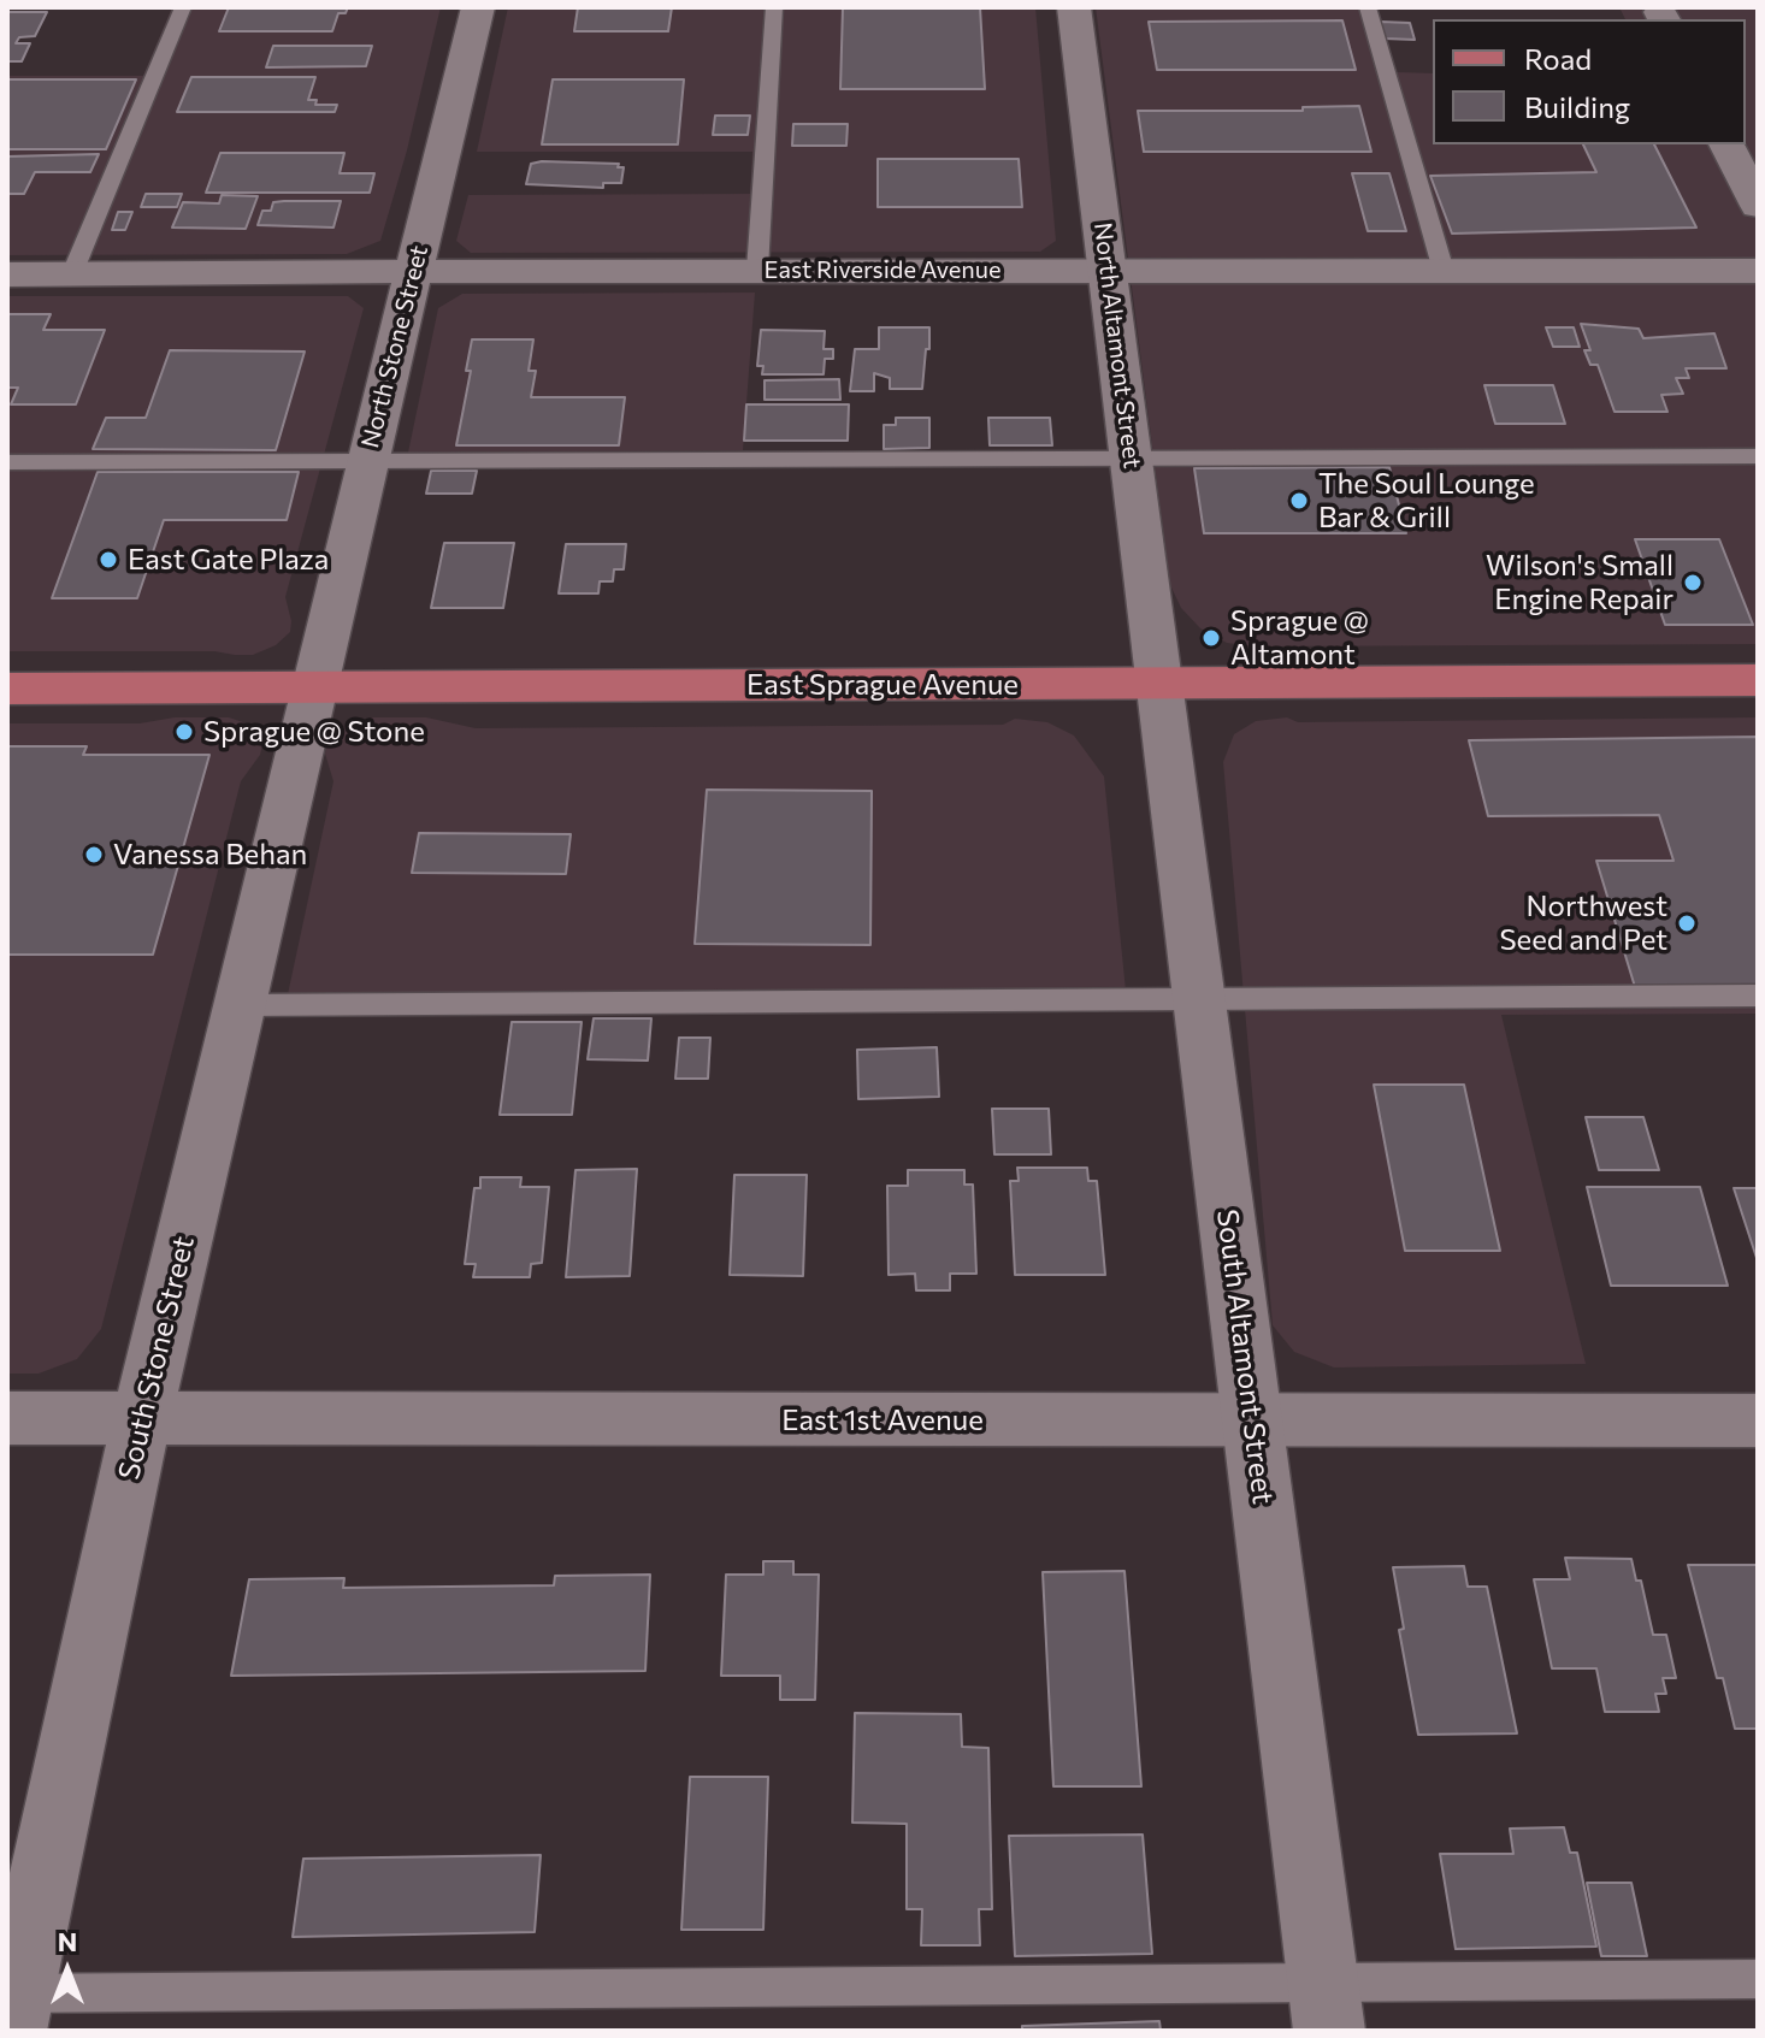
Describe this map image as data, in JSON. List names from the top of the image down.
{
  "streets": {
    "main road": ["East Sprague Avenue"],
    "street": [
      "East Riverside Avenue",
      "North Altamont Street",
      "North Stone Street",
      "South Altamont Street",
      "South Stone Street",
      "East 1st Avenue"
    ]
  },
  "crossings": [
    ["East Riverside Avenue", "North Altamont Street"],
    ["East Riverside Avenue", "North Stone Street"],
    ["North Altamont Street", "East Sprague Avenue"],
    ["North Altamont Street", "South Altamont Street"],
    ["North Stone Street", "East Sprague Avenue"],
    ["North Stone Street", "South Stone Street"],
    ["East Sprague Avenue", "South Altamont Street"],
    ["East Sprague Avenue", "South Stone Street"],
    ["South Altamont Street", "East 1st Avenue"],
    ["South Stone Street", "East 1st Avenue"]
  ],
  "places": [
    "The Soul Lounge Bar & Grill",
    "East Gate Plaza",
    "Wilson's Small Engine Repair",
    "Sprague @ Altamont",
    "Sprague @ Stone",
    "Vanessa Behan",
    "Northwest Seed and Pet"
  ],
  "legend": ["Road", "Building"],
  "north": "top"
}
